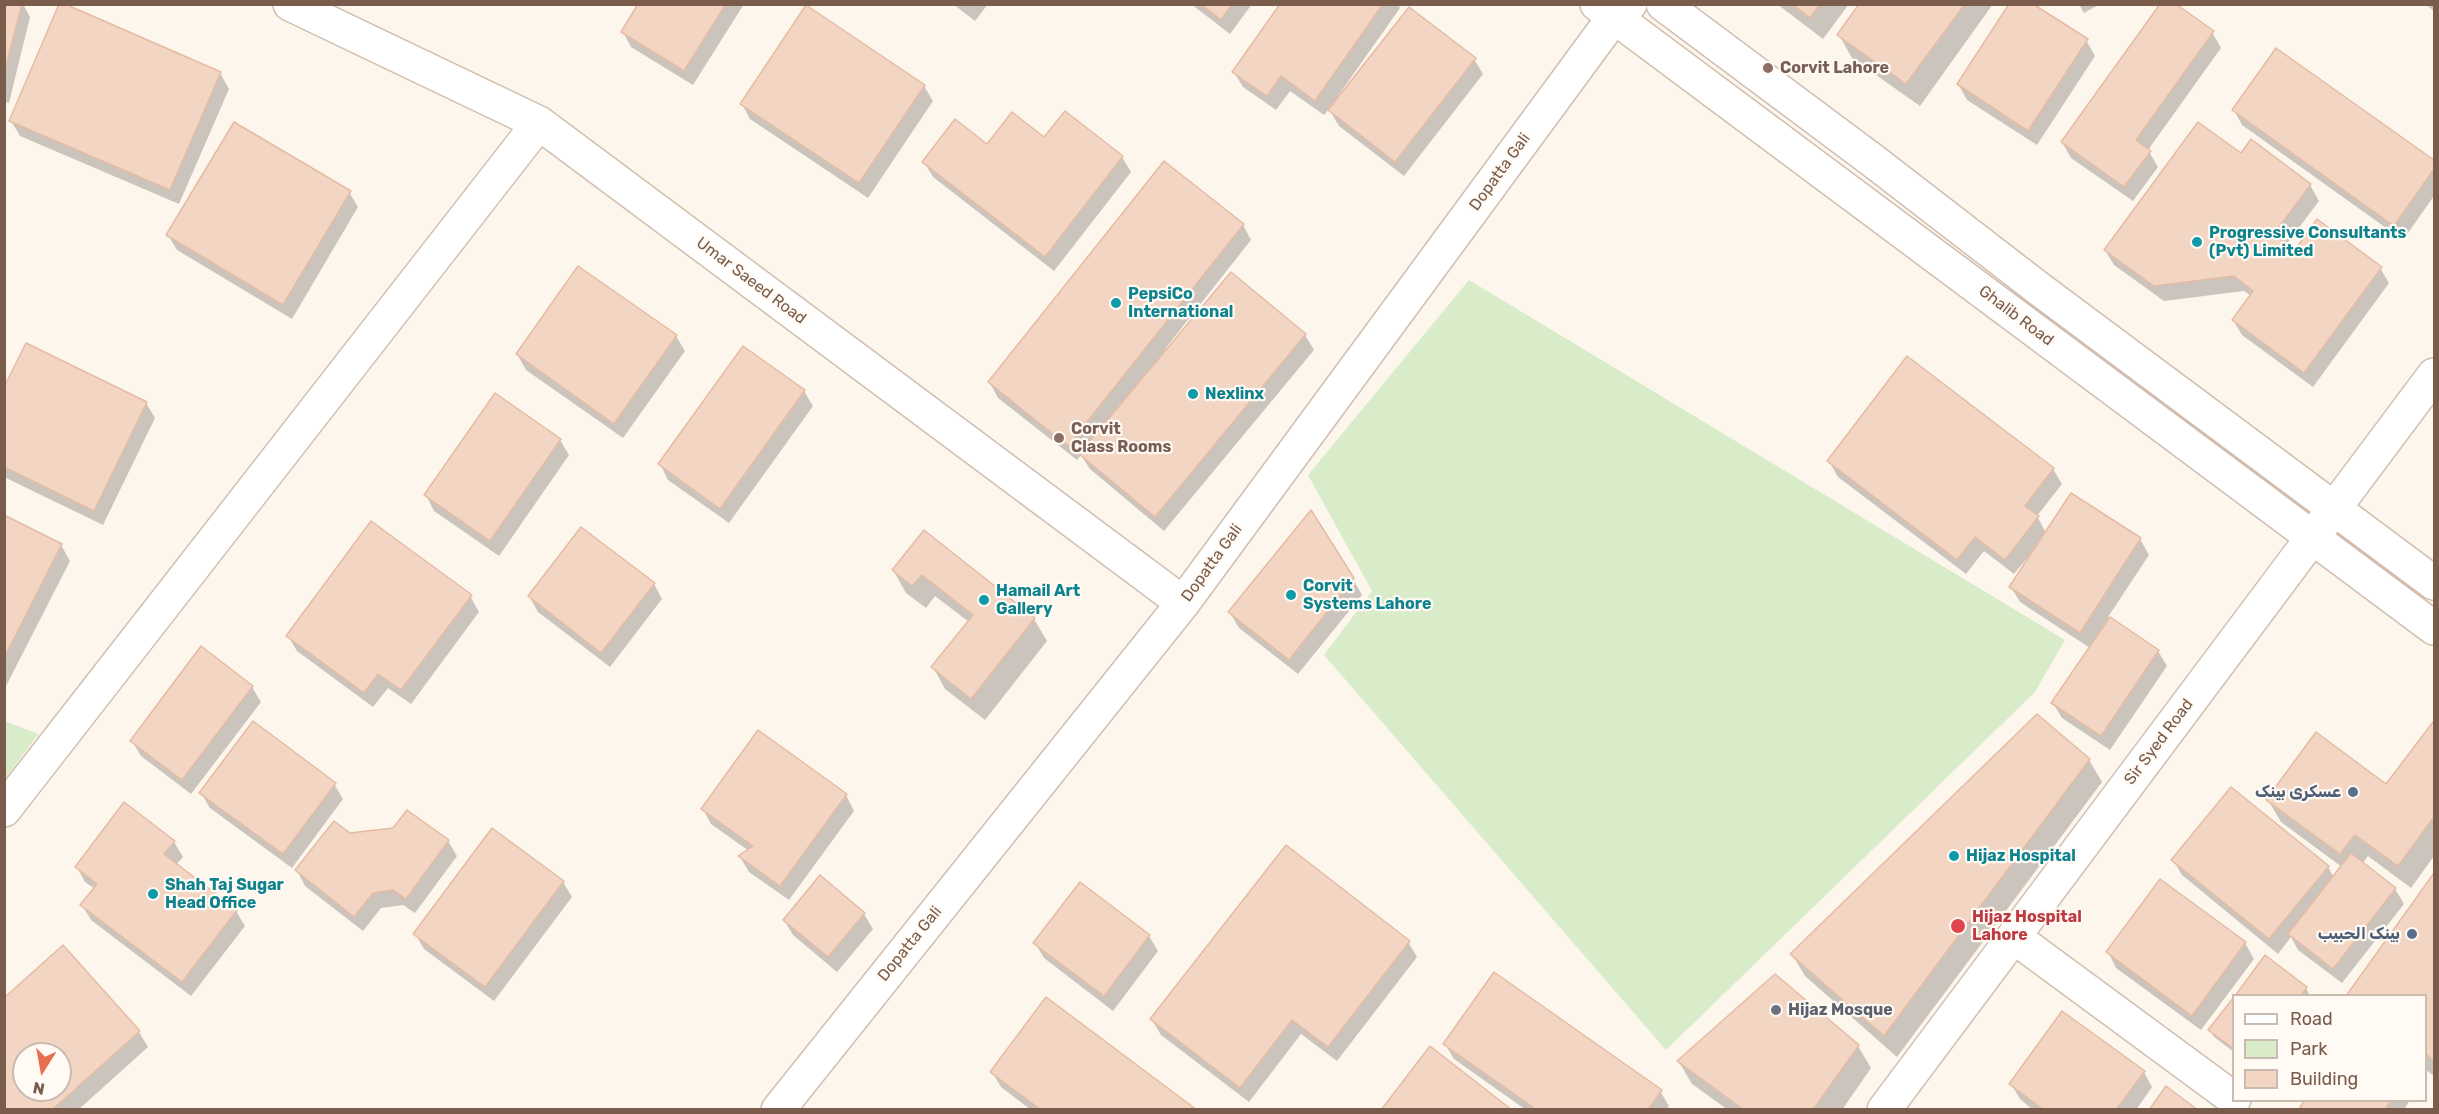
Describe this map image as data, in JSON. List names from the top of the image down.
{
  "streets": {
    "street": [
      "Dopatta Gali",
      "Umar Saeed Road",
      "Ghalib Road",
      "Sir Syed Road"
    ]
  },
  "crossings": [
    ["Dopatta Gali", "Umar Saeed Road"],
    ["Dopatta Gali", "Ghalib Road"],
    ["Ghalib Road", "Sir Syed Road"]
  ],
  "places": [
    "Corvit Lahore",
    "Progressive Consultants (Pvt) Limited",
    "PepsiCo International",
    "Nexlinx",
    "Corvit Class Rooms",
    "Corvit Systems Lahore",
    "Hamail Art Gallery",
    "عسکری بینک",
    "Hijaz Hospital",
    "Shah Taj Sugar Head Office",
    "Hijaz Hospital Lahore",
    "بينک الحبيب",
    "Hijaz Mosque"
  ],
  "legend": ["Road", "Park", "Building"],
  "north": "bottom"
}
